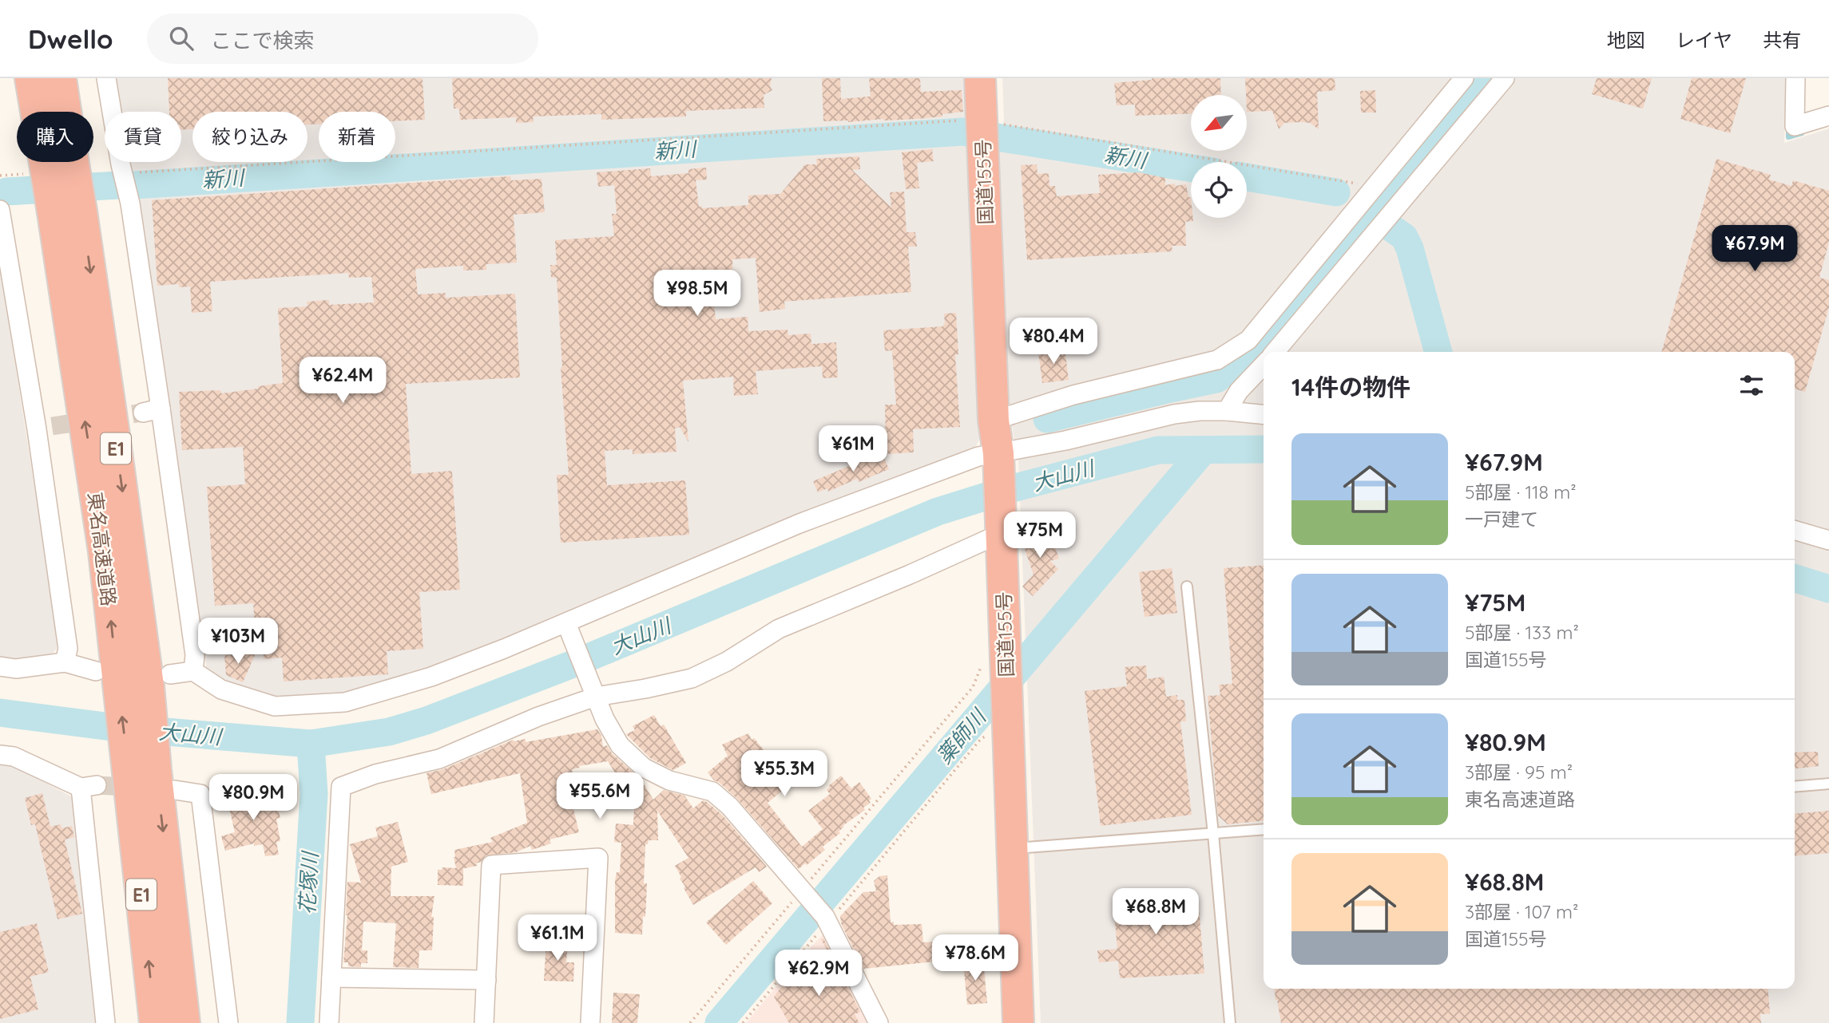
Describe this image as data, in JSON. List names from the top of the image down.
{
  "streets": {
    "highway": ["国道155号", "E1", "東名高速道路"]
  },
  "water": [
    "新川",
    "大山川",
    "薬師川",
    "花塚川"
  ],
  "north": "bottom left",
  "page": {
    "header": "Dwello",
    "search": "ここで検索",
    "nav": ["地図", "レイヤ", "共有"],
    "chip": [
      "購入",
      "賃貸",
      "絞り込み",
      "新着"
    ],
    "price": [
      "¥67.9M",
      "¥98.5M",
      "¥80.4M",
      "¥62.4M",
      "¥61M",
      "¥75M",
      "¥103M",
      "¥55.3M",
      "¥55.6M",
      "¥80.9M",
      "¥68.8M",
      "¥61.1M",
      "¥78.6M",
      "¥62.9M"
    ],
    "heading": "14件の物件",
    "list": [
      {
        "name": "¥67.9M",
        "note": "5部屋 · 118 m² · 一戸建て"
      },
      {
        "name": "¥75M",
        "note": "5部屋 · 133 m² · 国道155号"
      },
      {
        "name": "¥80.9M",
        "note": "3部屋 · 95 m² · 東名高速道路"
      },
      {
        "name": "¥68.8M",
        "note": "3部屋 · 107 m² · 国道155号"
      }
    ]
  }
}
